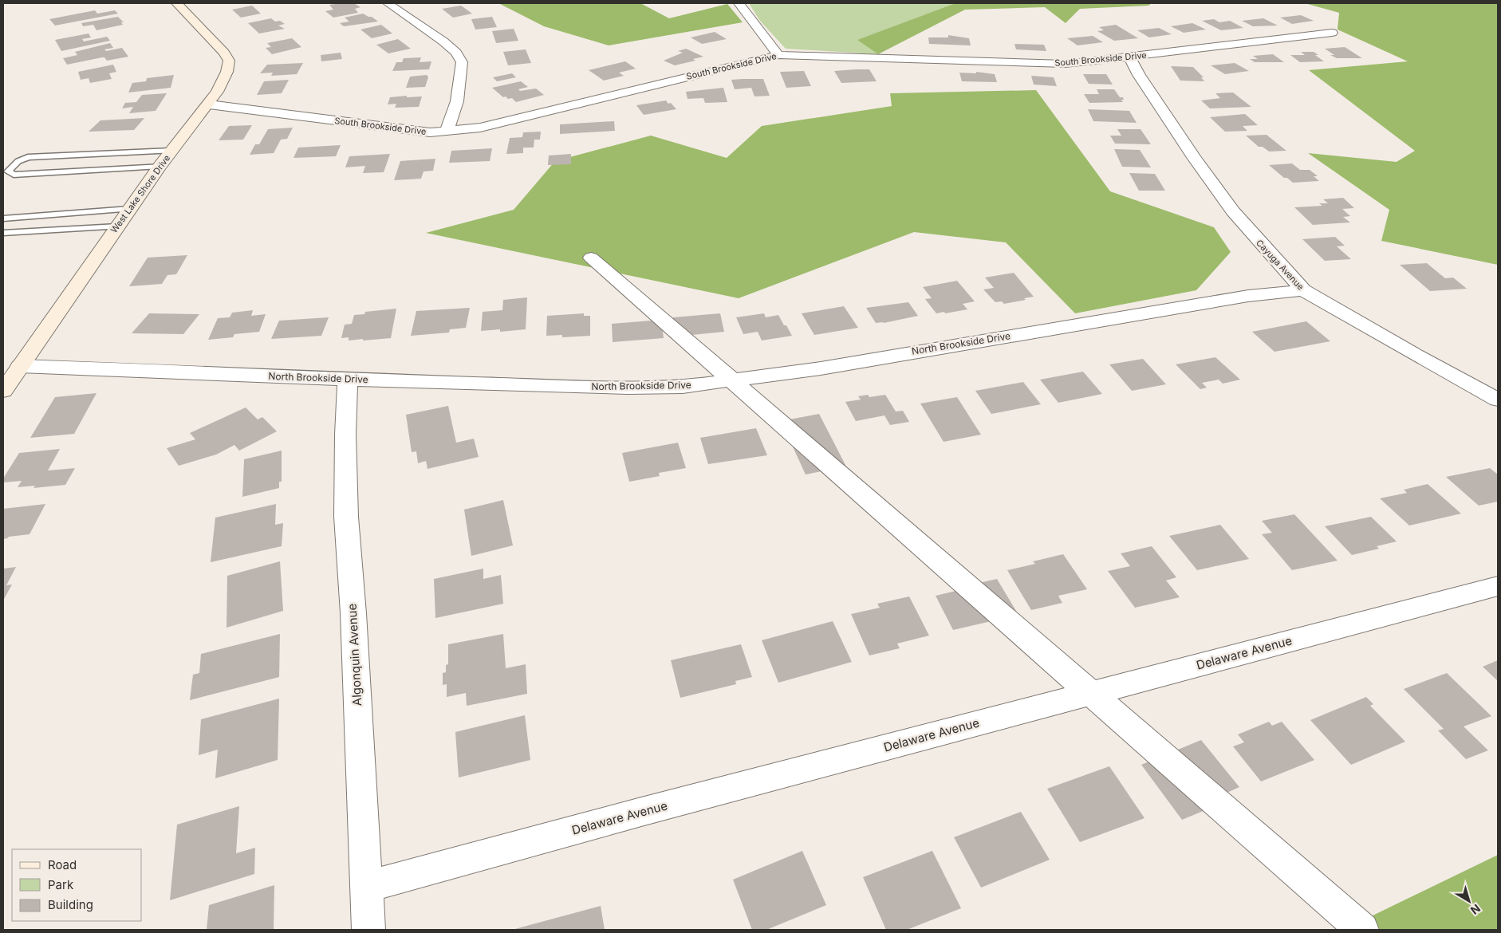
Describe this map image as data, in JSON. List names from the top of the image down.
{
  "streets": {
    "street": [
      "South Brookside Drive",
      "West Lake Shore Drive",
      "Cayuga Avenue",
      "North Brookside Drive",
      "Delaware Avenue",
      "Algonquin Avenue"
    ]
  },
  "crossings": [
    ["South Brookside Drive", "West Lake Shore Drive"],
    ["South Brookside Drive", "Cayuga Avenue"],
    ["West Lake Shore Drive", "North Brookside Drive"],
    ["Cayuga Avenue", "North Brookside Drive"],
    ["North Brookside Drive", "Algonquin Avenue"],
    ["Delaware Avenue", "Algonquin Avenue"]
  ],
  "legend": ["Road", "Park", "Building"],
  "north": "bottom right"
}
